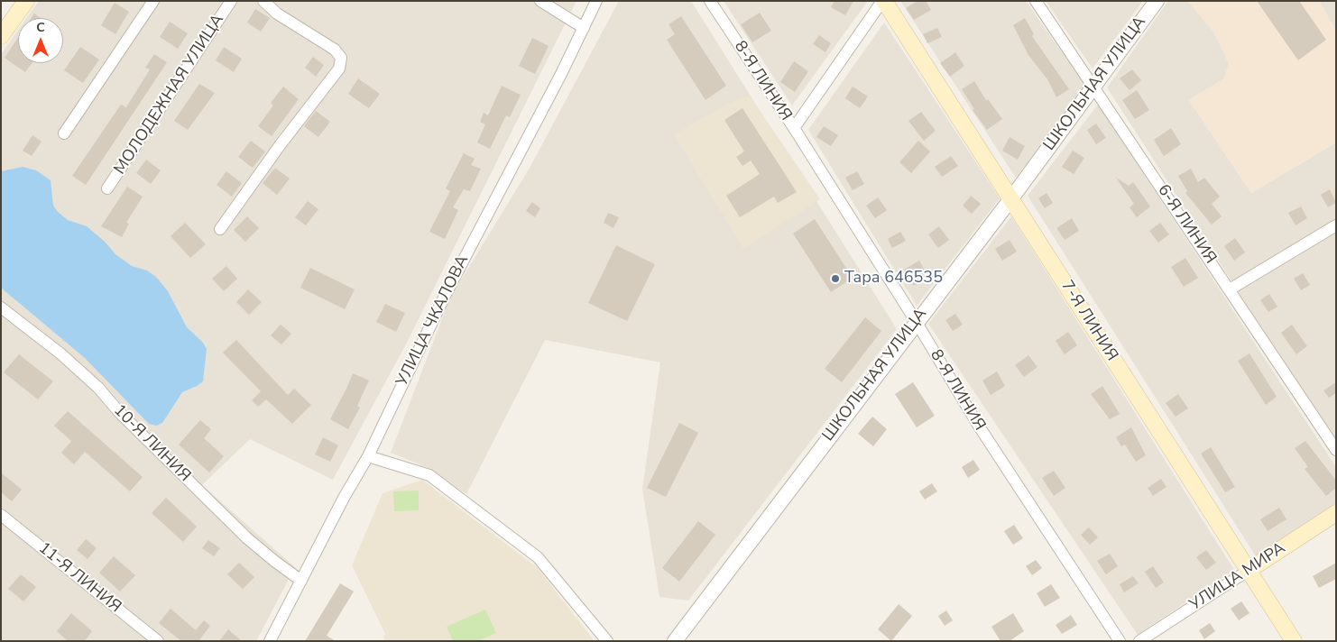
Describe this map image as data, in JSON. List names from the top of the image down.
{
  "streets": {
    "main road": ["7-Я ЛИНИЯ", "УЛИЦА МИРА"],
    "street": [
      "8-Я ЛИНИЯ",
      "ШКОЛЬНАЯ УЛИЦА",
      "МОЛОДЕЖНАЯ УЛИЦА",
      "6-Я ЛИНИЯ",
      "УЛИЦА ЧКАЛОВА",
      "10-Я ЛИНИЯ",
      "11-Я ЛИНИЯ"
    ]
  },
  "crossings": [
    ["8-Я ЛИНИЯ", "ШКОЛЬНАЯ УЛИЦА"],
    ["ШКОЛЬНАЯ УЛИЦА", "6-Я ЛИНИЯ"],
    ["ШКОЛЬНАЯ УЛИЦА", "7-Я ЛИНИЯ"],
    ["УЛИЦА ЧКАЛОВА", "10-Я ЛИНИЯ"],
    ["7-Я ЛИНИЯ", "УЛИЦА МИРА"]
  ],
  "places": ["Тара 646535"],
  "north": "top"
}
